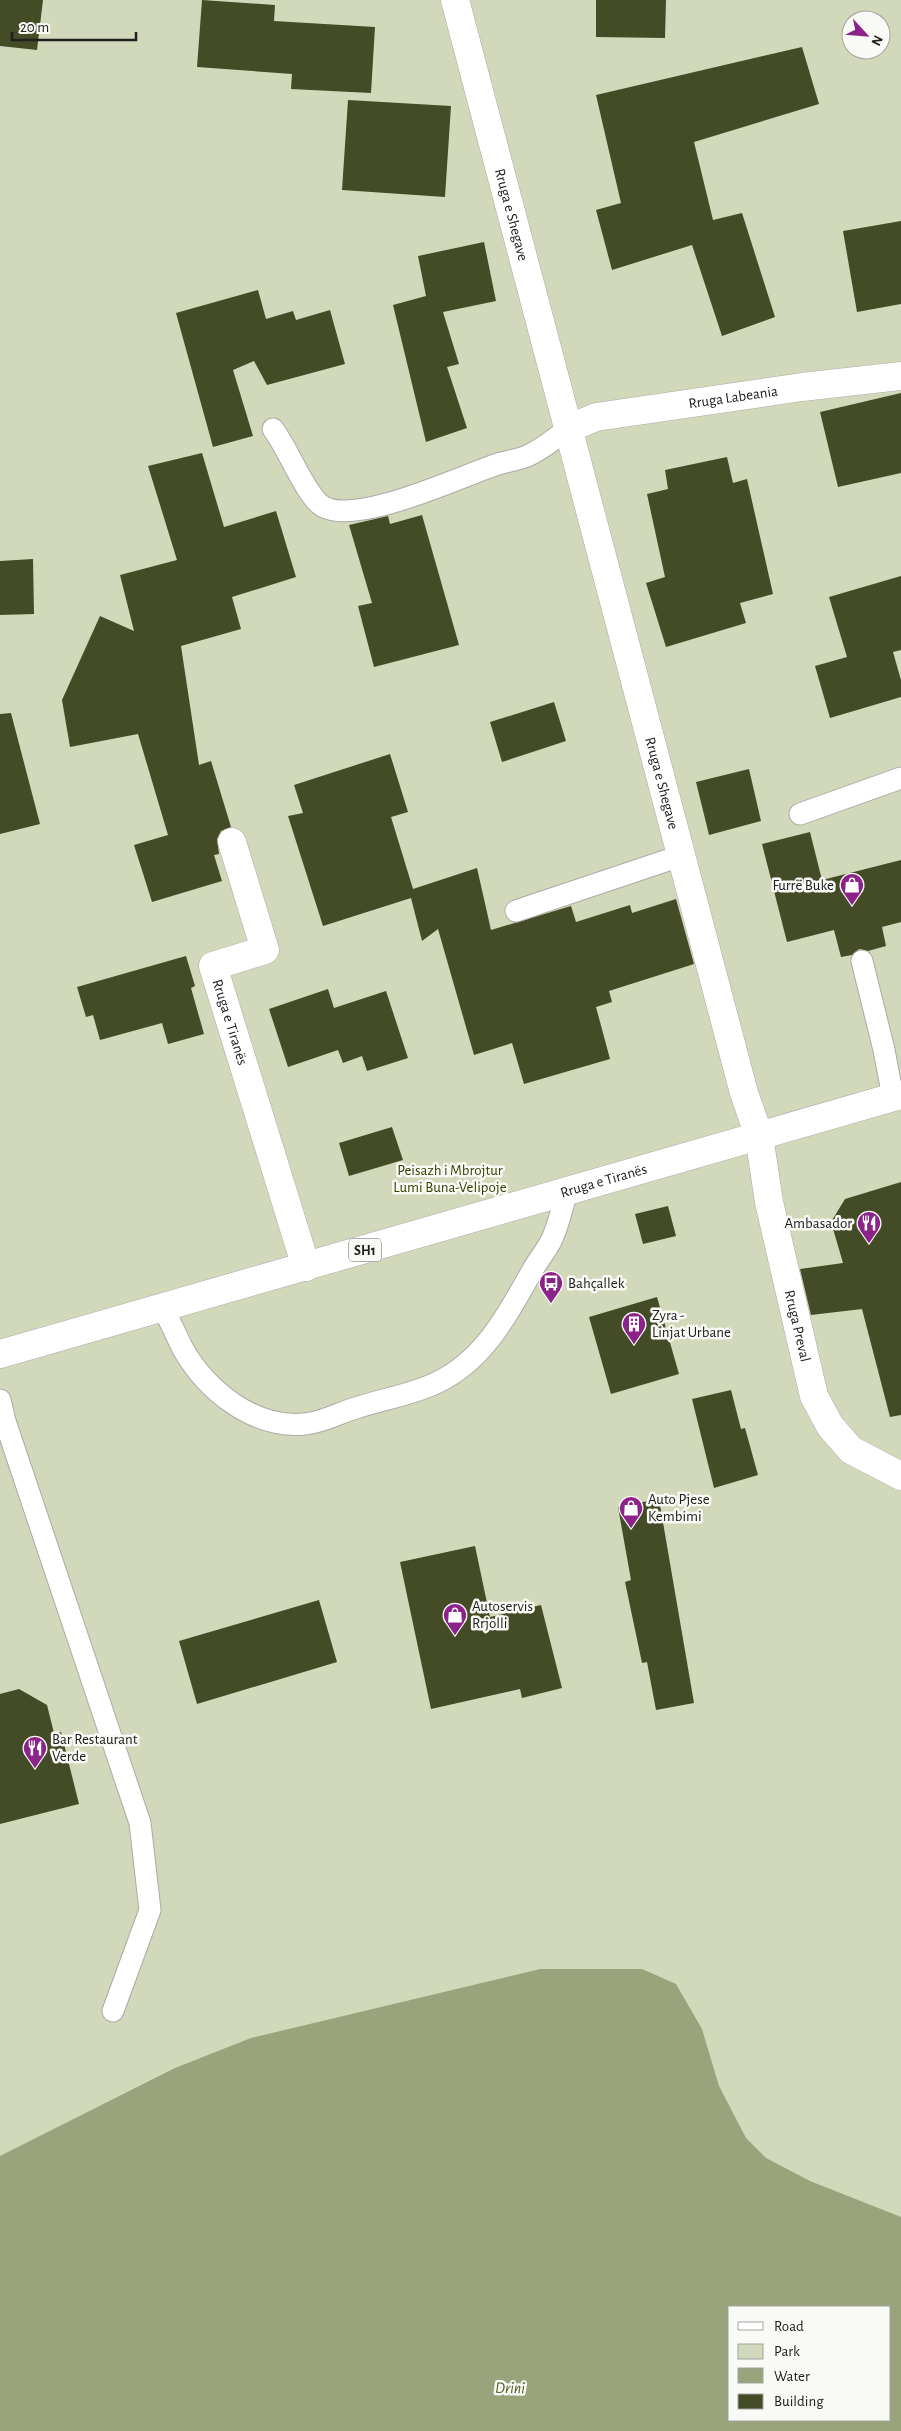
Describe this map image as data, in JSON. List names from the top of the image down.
{
  "streets": {
    "street": [
      "Rruga e Shegave",
      "Rruga Labeania",
      "Rruga e Tiranës",
      "SH1",
      "Rruga Preval"
    ]
  },
  "crossings": [
    ["Rruga e Shegave", "Rruga Labeania"],
    ["Rruga e Shegave", "Rruga e Tiranës"],
    ["Rruga e Shegave", "Rruga Preval"],
    ["Rruga e Tiranës", "Rruga Preval"]
  ],
  "water": ["Drini"],
  "parks": ["Peisazh i Mbrojtur Lumi Buna-Velipoje"],
  "places": {
    "shop": ["Furrë Buke", "Auto Pjese Kembimi", "Autoservis Rrjolli"],
    "restaurant": ["Ambasador", "Bar Restaurant Verde"],
    "bus stop": ["Bahçallek"],
    "building": ["Zyra - Linjat Urbane"]
  },
  "legend": [
    "Road",
    "Park",
    "Water",
    "Building"
  ],
  "scale_bar": "20 m",
  "north": "bottom right"
}
